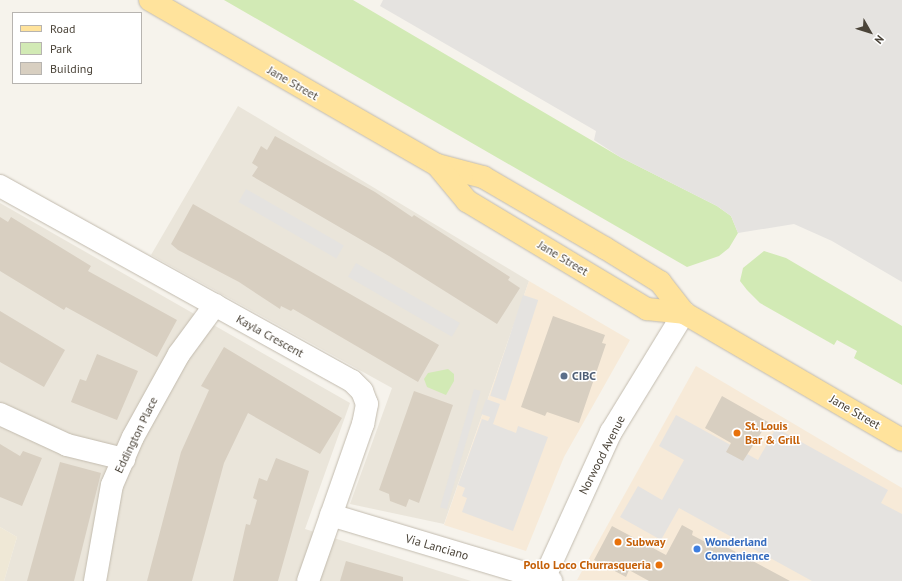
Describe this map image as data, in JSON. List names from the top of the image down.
{
  "streets": {
    "main road": ["Jane Street"],
    "street": [
      "Kayla Crescent",
      "Eddington Place",
      "Norwood Avenue",
      "Via Lanciano"
    ]
  },
  "crossings": [
    ["Jane Street", "Norwood Avenue"],
    ["Kayla Crescent", "Eddington Place"],
    ["Kayla Crescent", "Via Lanciano"],
    ["Norwood Avenue", "Via Lanciano"]
  ],
  "places": [
    "CIBC",
    "St. Louis Bar & Grill",
    "Subway",
    "Wonderland Convenience",
    "Pollo Loco Churrasqueria"
  ],
  "legend": ["Road", "Park", "Building"],
  "north": "bottom right"
}
